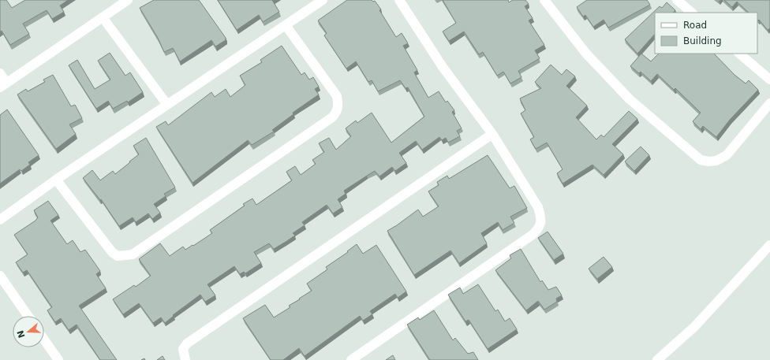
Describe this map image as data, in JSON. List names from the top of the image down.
{
  "legend": ["Road", "Building"],
  "north": "left"
}
